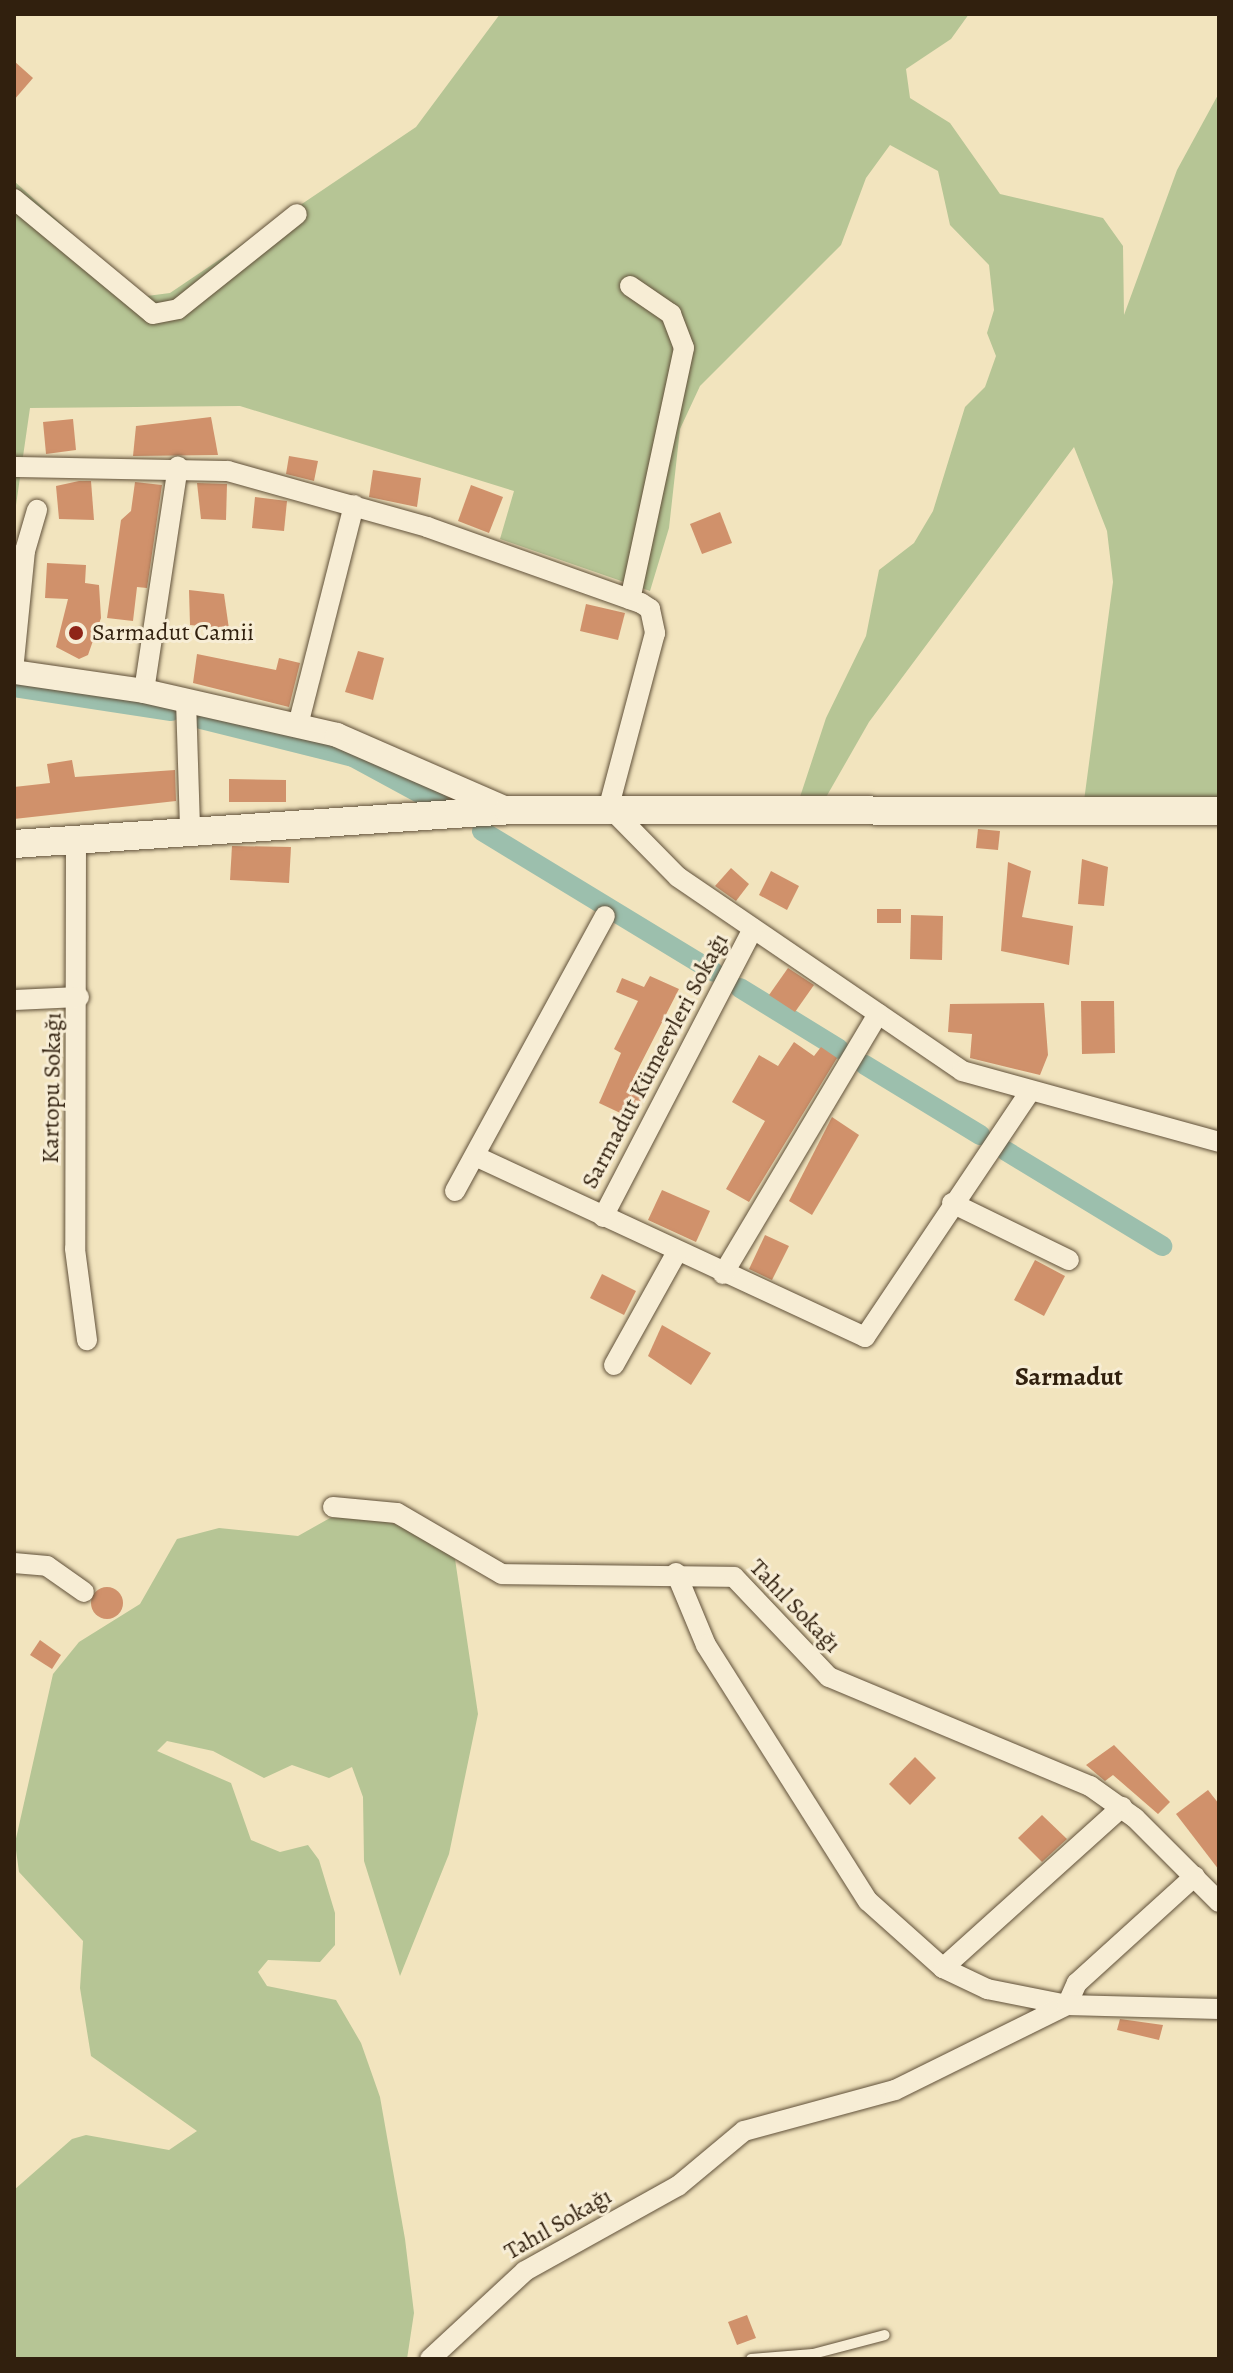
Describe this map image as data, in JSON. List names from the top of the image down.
{
  "streets": {
    "street": ["Sarmadut Kümeevleri Sokağı", "Kartopu Sokağı", "Tahıl Sokağı"]
  },
  "districts": ["Sarmadut"],
  "places": ["Sarmadut Camii"]
}
